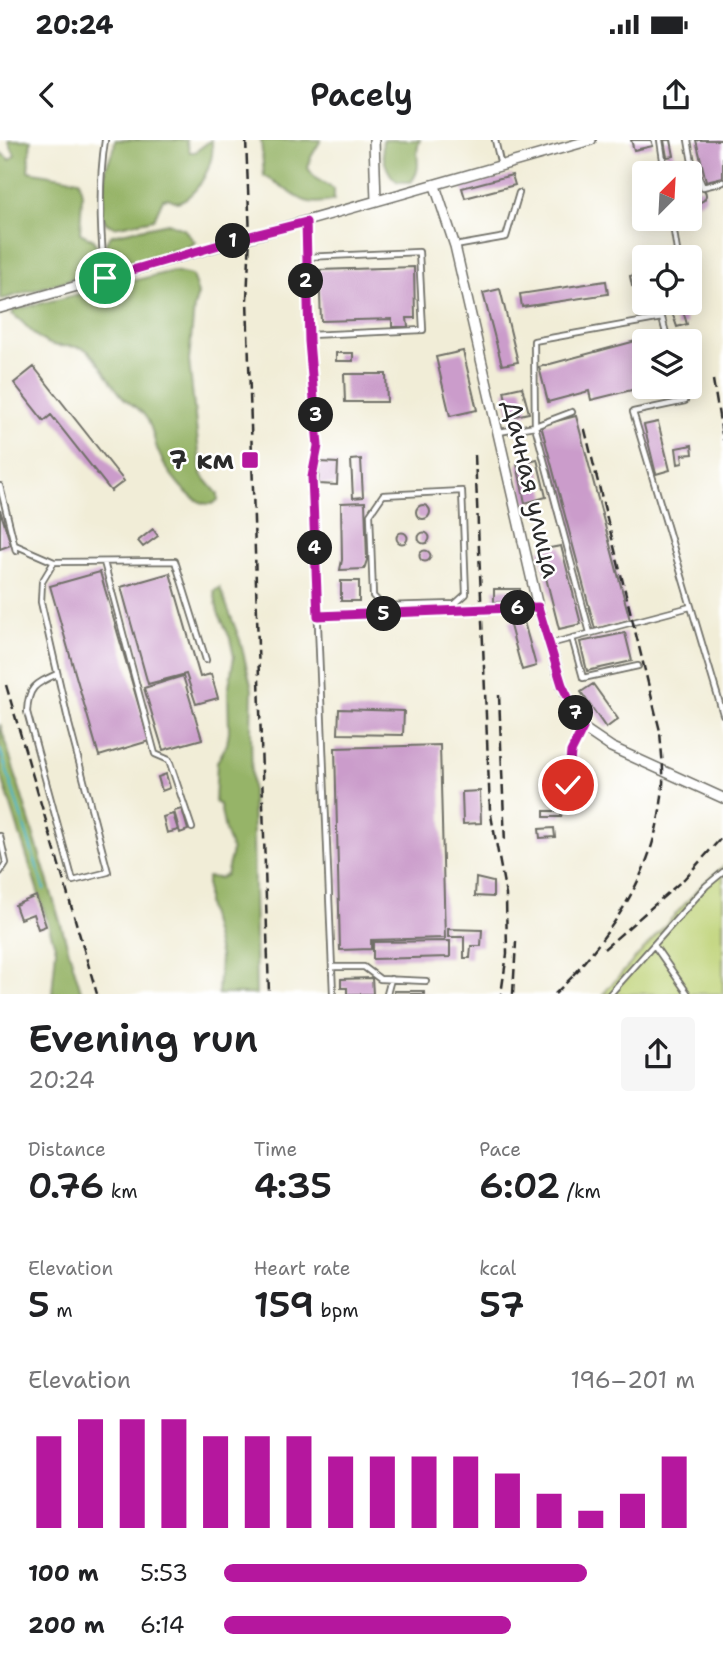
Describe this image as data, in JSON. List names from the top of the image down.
{
  "streets": {
    "street": ["Дачная улица"]
  },
  "places": {
    "transit": ["7 км"]
  },
  "north": "top right",
  "page": {
    "status": "20:24",
    "header": "Pacely",
    "pins": [
      "1",
      "2",
      "3",
      "4",
      "6",
      "5",
      "7"
    ],
    "heading": ["Evening run", "20:24"],
    "stats": [
      ["Distance", "0.76 km"],
      ["Time", "4:35"],
      ["Pace", "6:02 /km"],
      ["Elevation", "5 m"],
      ["Heart rate", "159 bpm"],
      ["kcal", "57"]
    ],
    "chart": ["Elevation", "196–201 m"],
    "list": [
      {
        "name": "100 m",
        "note": "5:53"
      },
      {
        "name": "200 m",
        "note": "6:14"
      }
    ]
  }
}
